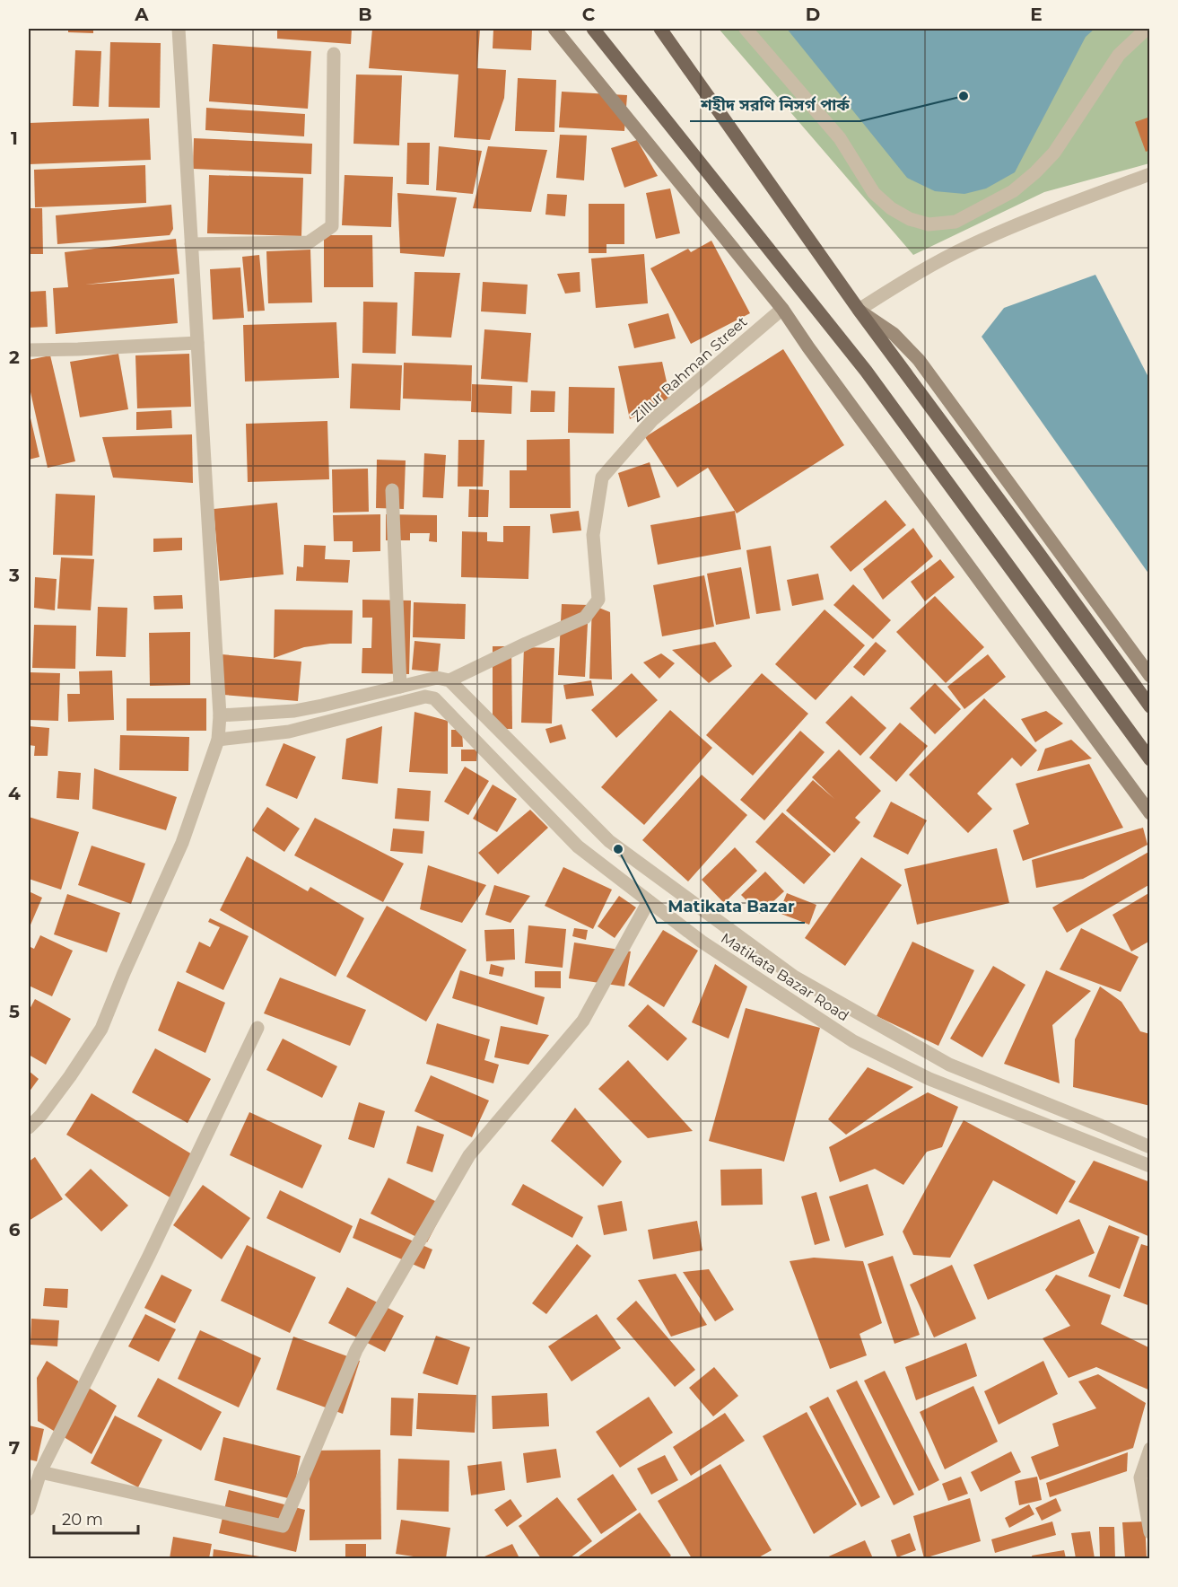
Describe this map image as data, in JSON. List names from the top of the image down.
{
  "streets": {
    "street": ["Zillur Rahman Street", "Matikata Bazar Road"]
  },
  "crossings": [
    ["Zillur Rahman Street", "Matikata Bazar Road"]
  ],
  "places": ["শহীদ সরণি নিসর্গ পার্ক", "Matikata Bazar"],
  "scale_bar": "20 m",
  "grid": {
    "columns": [
      "A",
      "B",
      "C",
      "D",
      "E"
    ],
    "rows": [
      "1",
      "2",
      "3",
      "4",
      "5",
      "6",
      "7"
    ]
  }
}
